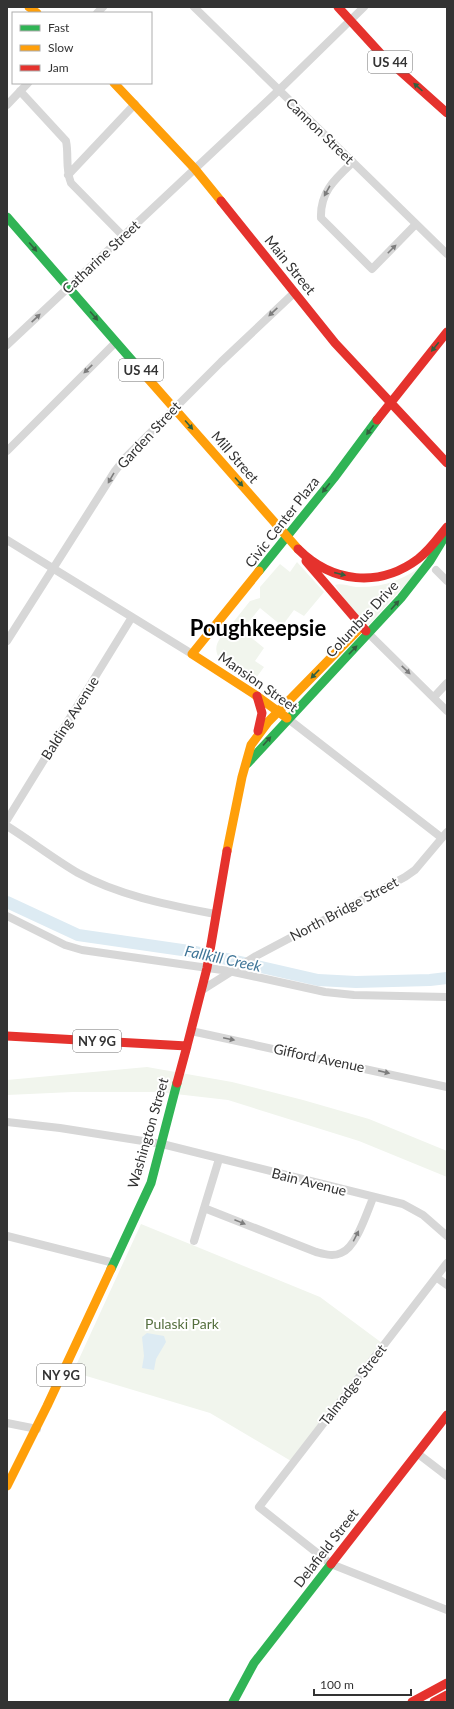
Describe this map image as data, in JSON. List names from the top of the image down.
{
  "streets": {
    "main road": [
      "US 44",
      "Main Street",
      "Mill Street",
      "Civic Center Plaza",
      "Columbus Drive",
      "Mansion Street",
      "NY 9G",
      "Washington Street",
      "Delafield Street"
    ],
    "street": [
      "Cannon Street",
      "Catharine Street",
      "Garden Street",
      "Balding Avenue",
      "North Bridge Street",
      "Gifford Avenue",
      "Bain Avenue",
      "Talmadge Street"
    ]
  },
  "crossings": [
    ["US 44", "Catharine Street"],
    ["US 44", "Mill Street"],
    ["Cannon Street", "Catharine Street"],
    ["Catharine Street", "Main Street"],
    ["Catharine Street", "Mill Street"],
    ["Main Street", "Garden Street"],
    ["Main Street", "Civic Center Plaza"],
    ["Garden Street", "Mill Street"],
    ["Garden Street", "Mansion Street"],
    ["Mill Street", "Civic Center Plaza"],
    ["Mill Street", "Columbus Drive"],
    ["Civic Center Plaza", "Mansion Street"],
    ["Columbus Drive", "Mansion Street"],
    ["Columbus Drive", "Washington Street"],
    ["Mansion Street", "Balding Avenue"],
    ["Mansion Street", "North Bridge Street"],
    ["Mansion Street", "Washington Street"],
    ["North Bridge Street", "Washington Street"],
    ["NY 9G", "Washington Street"],
    ["Gifford Avenue", "Washington Street"],
    ["Washington Street", "Bain Avenue"],
    ["Talmadge Street", "Delafield Street"]
  ],
  "one_way": ["Garden Street", "Mill Street", "Civic Center Plaza"],
  "districts": ["Poughkeepsie"],
  "water": ["Fallkill Creek"],
  "parks": ["Pulaski Park"],
  "legend": ["Fast", "Slow", "Jam"],
  "scale_bar": "100 m"
}
